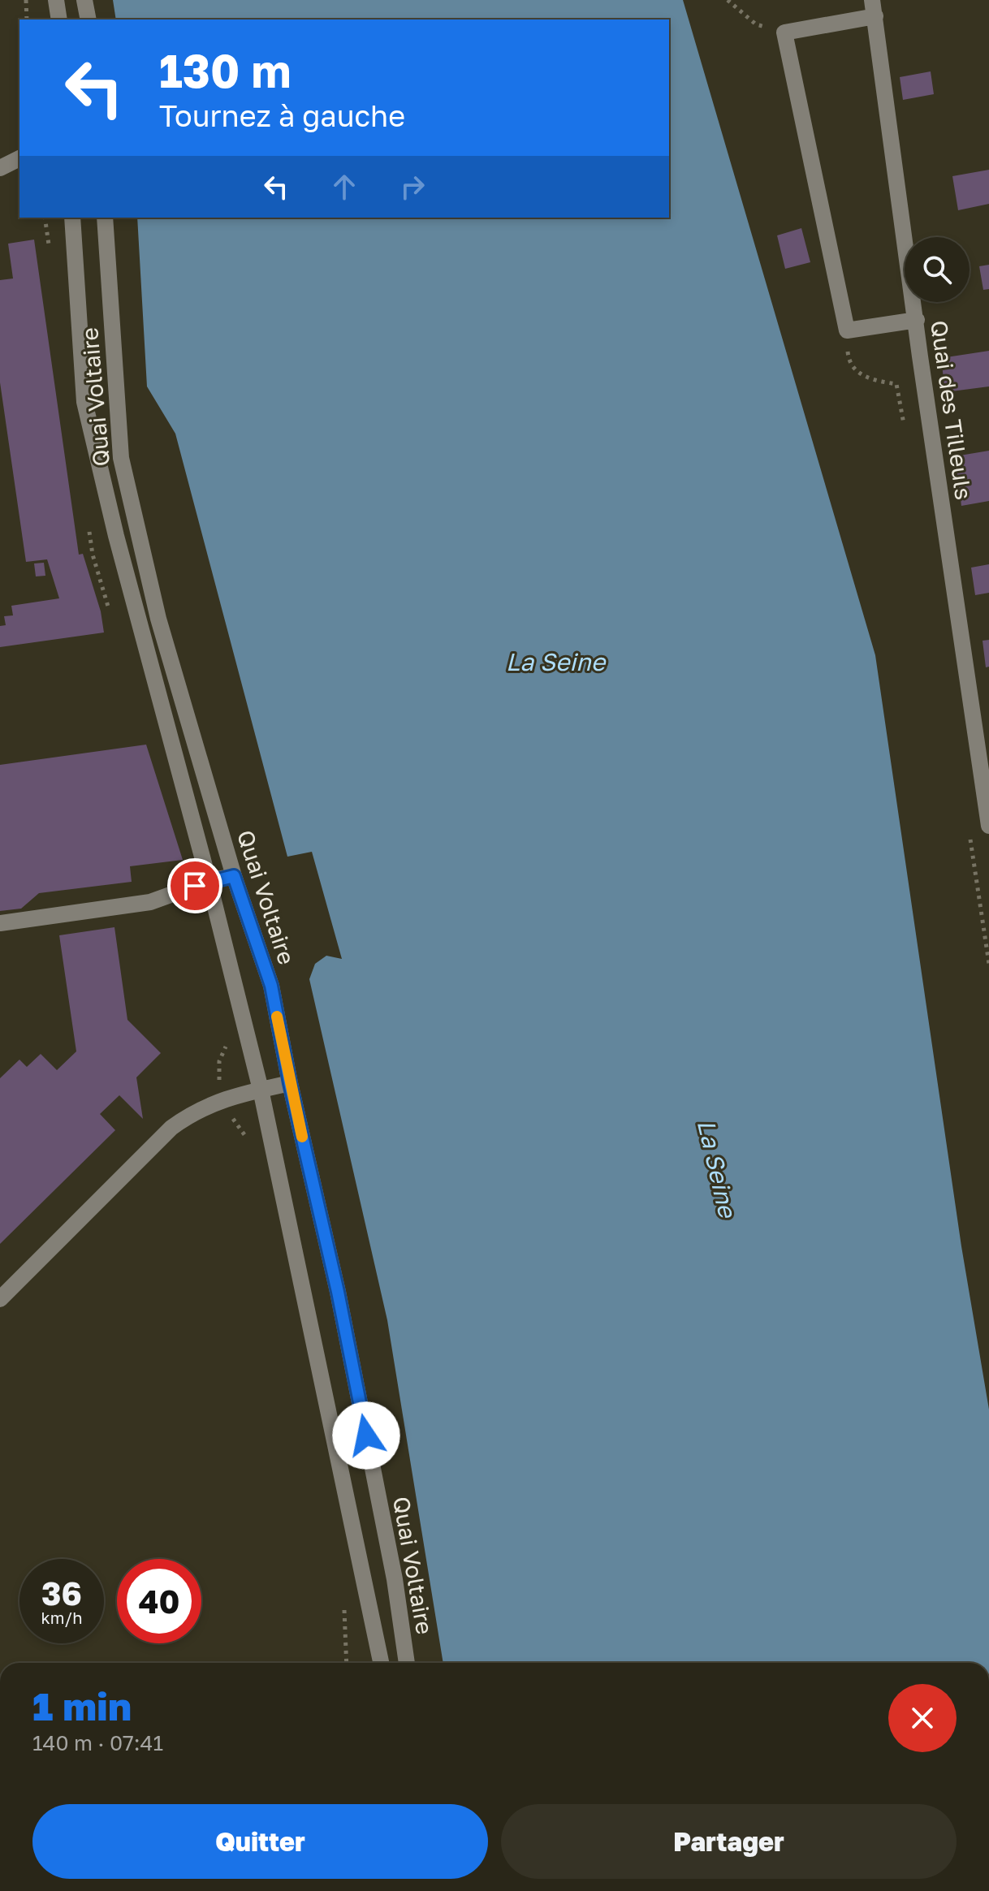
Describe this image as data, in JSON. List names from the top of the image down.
{
  "streets": {
    "street": ["Quai Voltaire", "Quai des Tilleuls"]
  },
  "water": ["La Seine"],
  "page": {
    "turn": ["130 m", "Tournez à gauche"],
    "speed": "36 km/h",
    "limit": "40",
    "heading": ["1 min", "140 m · 07:41"],
    "buttons": ["Quitter", "Partager"]
  }
}
